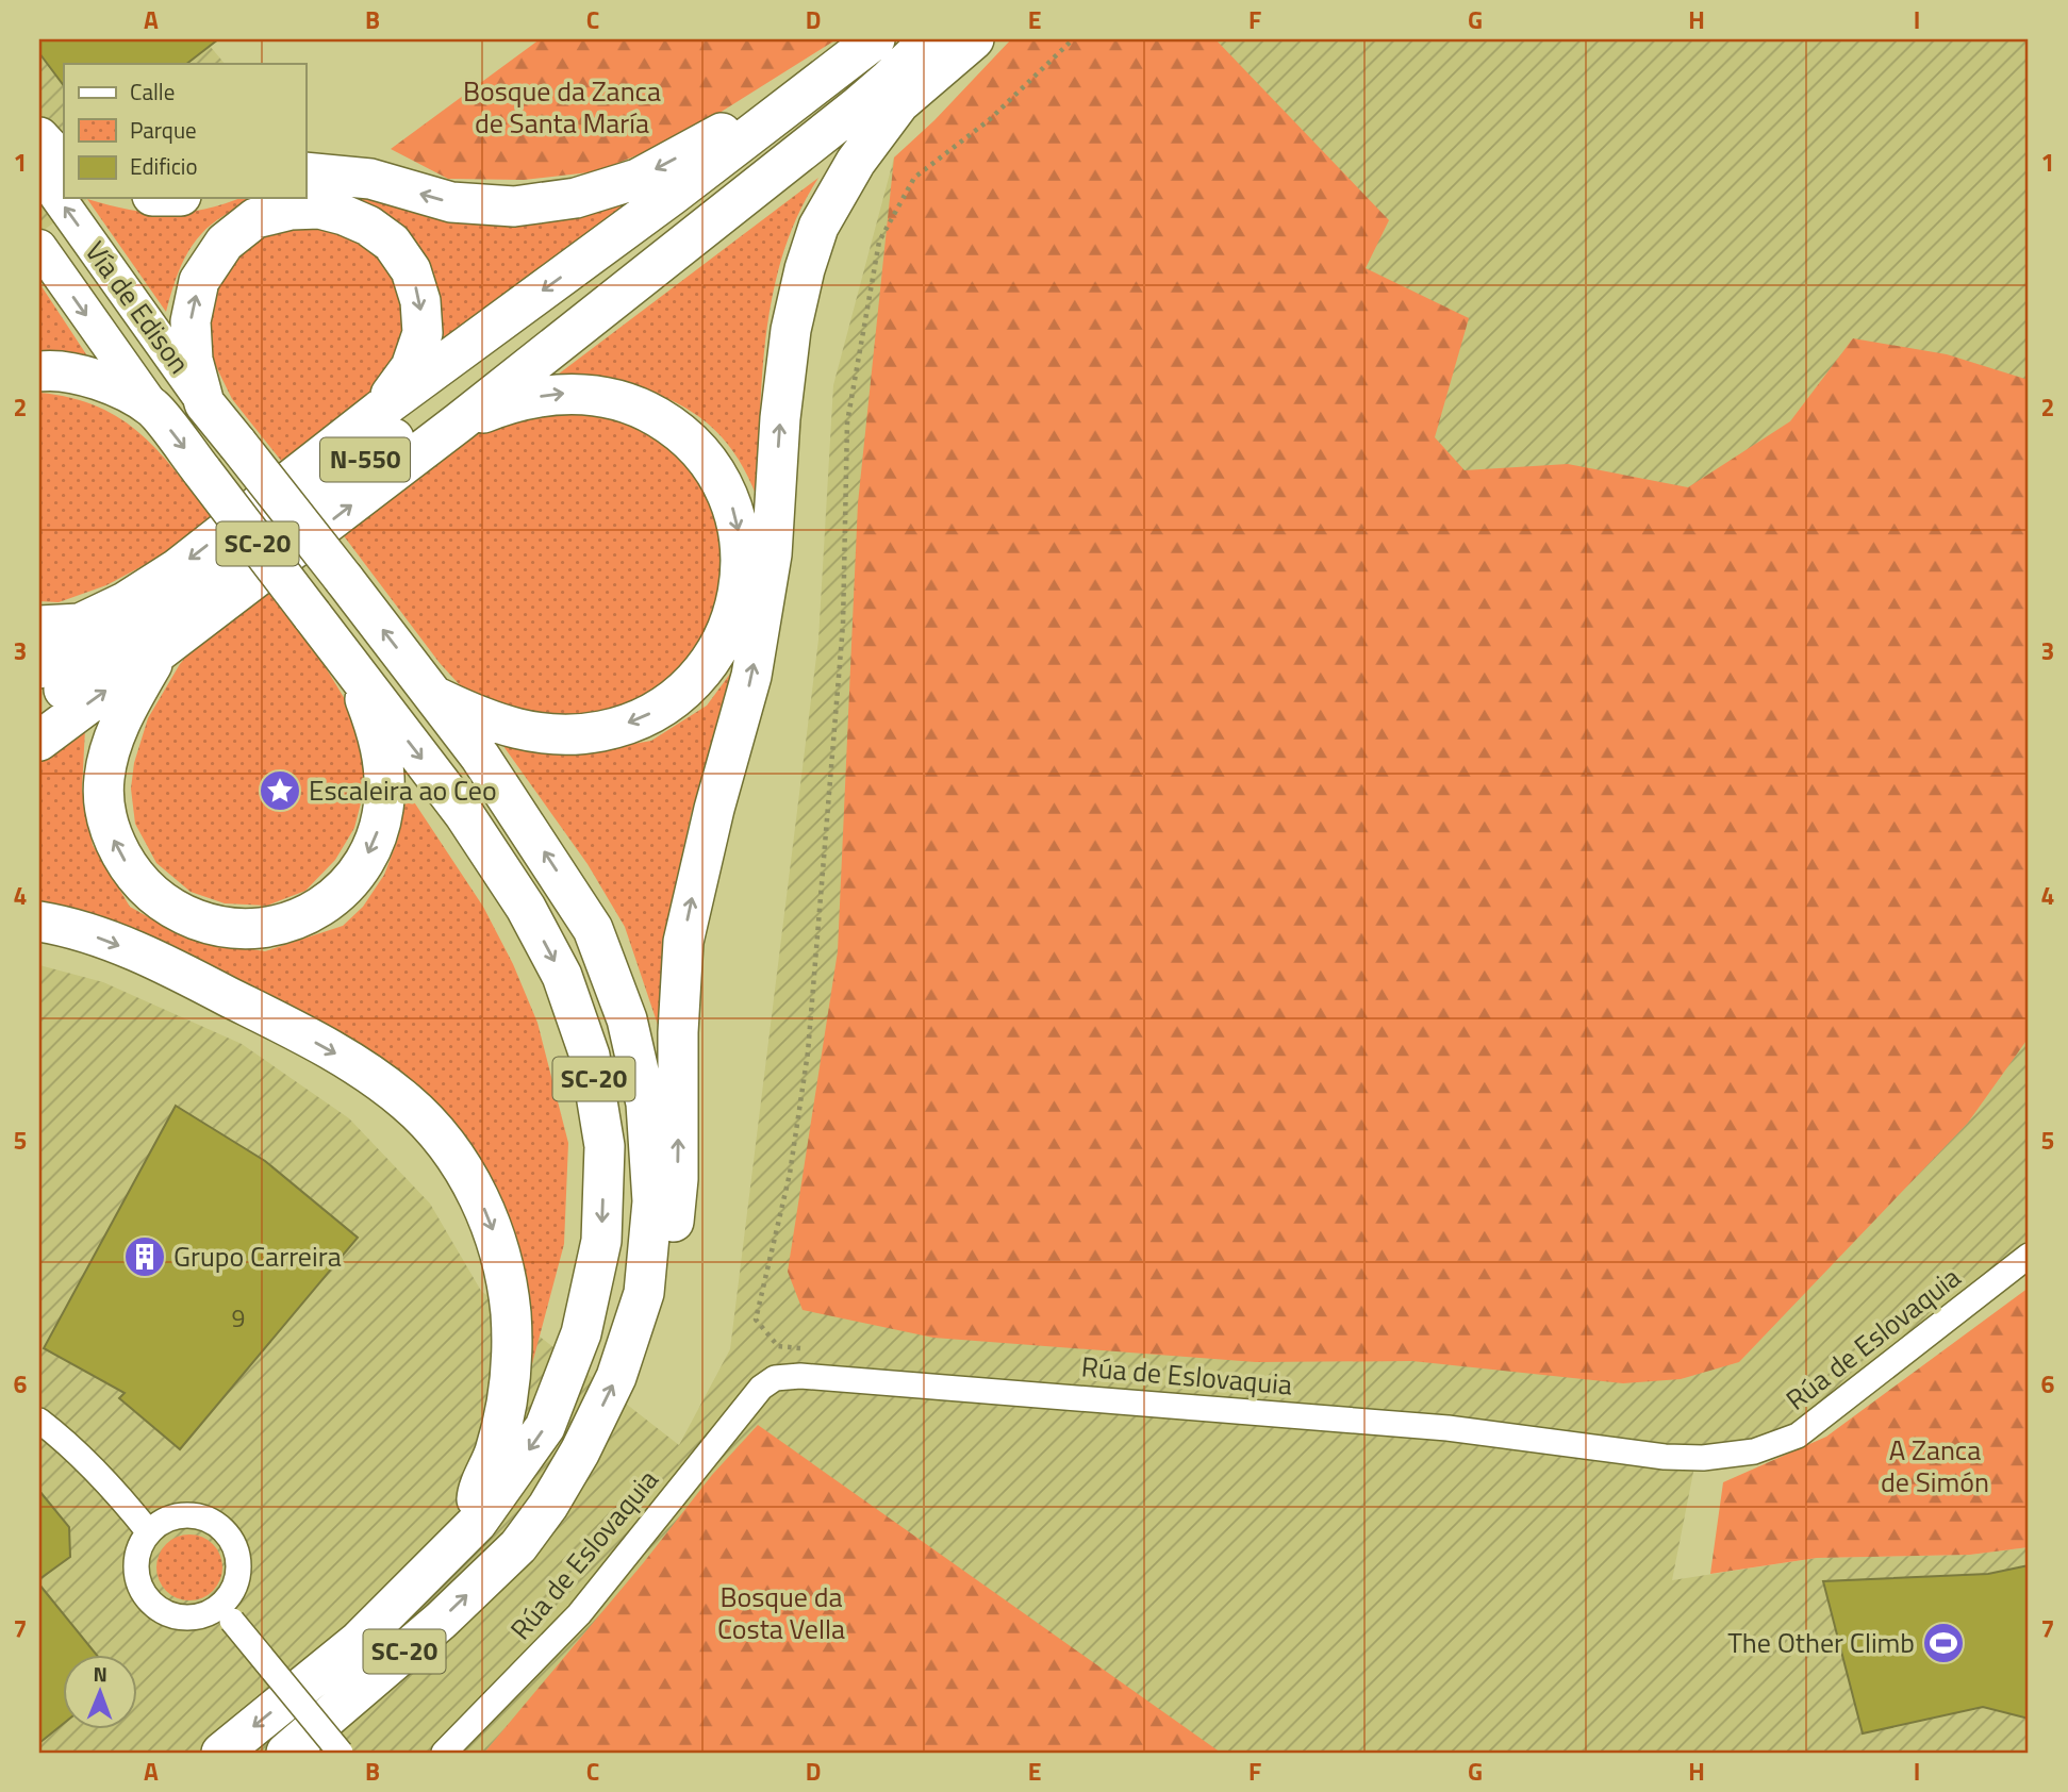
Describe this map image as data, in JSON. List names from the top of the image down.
{
  "streets": {
    "highway": ["Vía de Edison", "N-550", "SC-20"],
    "street": ["Rúa de Eslovaquia"]
  },
  "crossings": [
    ["Vía de Edison", "SC-20"]
  ],
  "parks": ["Bosque da Zanca de Santa María", "A Zanca de Simón", "Bosque da Costa Vella"],
  "places": {
    "place": ["Escaleira ao Ceo"],
    "building": ["Grupo Carreira"],
    "sports": ["The Other Climb"]
  },
  "house_numbers": ["9"],
  "legend": ["Calle", "Parque", "Edificio"],
  "north": "top",
  "grid": {
    "columns": [
      "A",
      "B",
      "C",
      "D",
      "E",
      "F",
      "G",
      "H",
      "I"
    ],
    "rows": [
      "1",
      "2",
      "3",
      "4",
      "5",
      "6",
      "7"
    ]
  }
}
